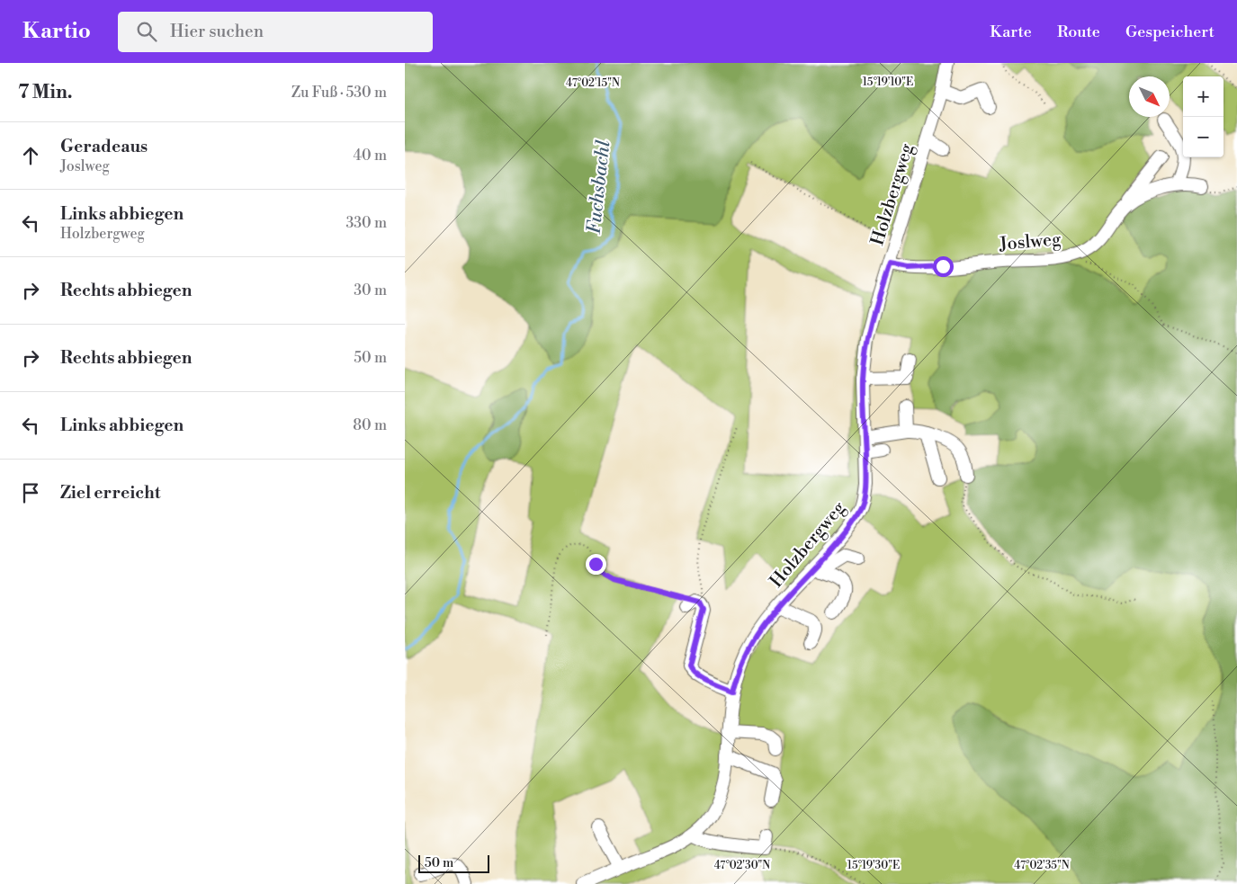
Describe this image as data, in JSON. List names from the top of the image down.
{
  "streets": {
    "street": ["Holzbergweg", "Joslweg"]
  },
  "crossings": [
    ["Holzbergweg", "Joslweg"]
  ],
  "water": ["Fuchsbachl"],
  "scale_bar": "50 m",
  "north": "bottom right",
  "page": {
    "header": "Kartio",
    "search": "Hier suchen",
    "nav": ["Karte", "Route", "Gespeichert"],
    "heading": ["7 Min.", "Zu Fuß · 530 m"],
    "map_buttons": ["+", "−"],
    "list": [
      ["Geradeaus", "Joslweg", "40 m"],
      ["Links abbiegen", "Holzbergweg", "330 m"],
      ["Rechts abbiegen", "30 m"],
      ["Rechts abbiegen", "50 m"],
      ["Links abbiegen", "80 m"],
      "Ziel erreicht"
    ],
    "scale": "50 m"
  },
  "coordinates": [
    "15°19'10\"E",
    "47°02'15\"N",
    "47°02'30\"N",
    "47°02'35\"N",
    "15°19'30\"E"
  ]
}
